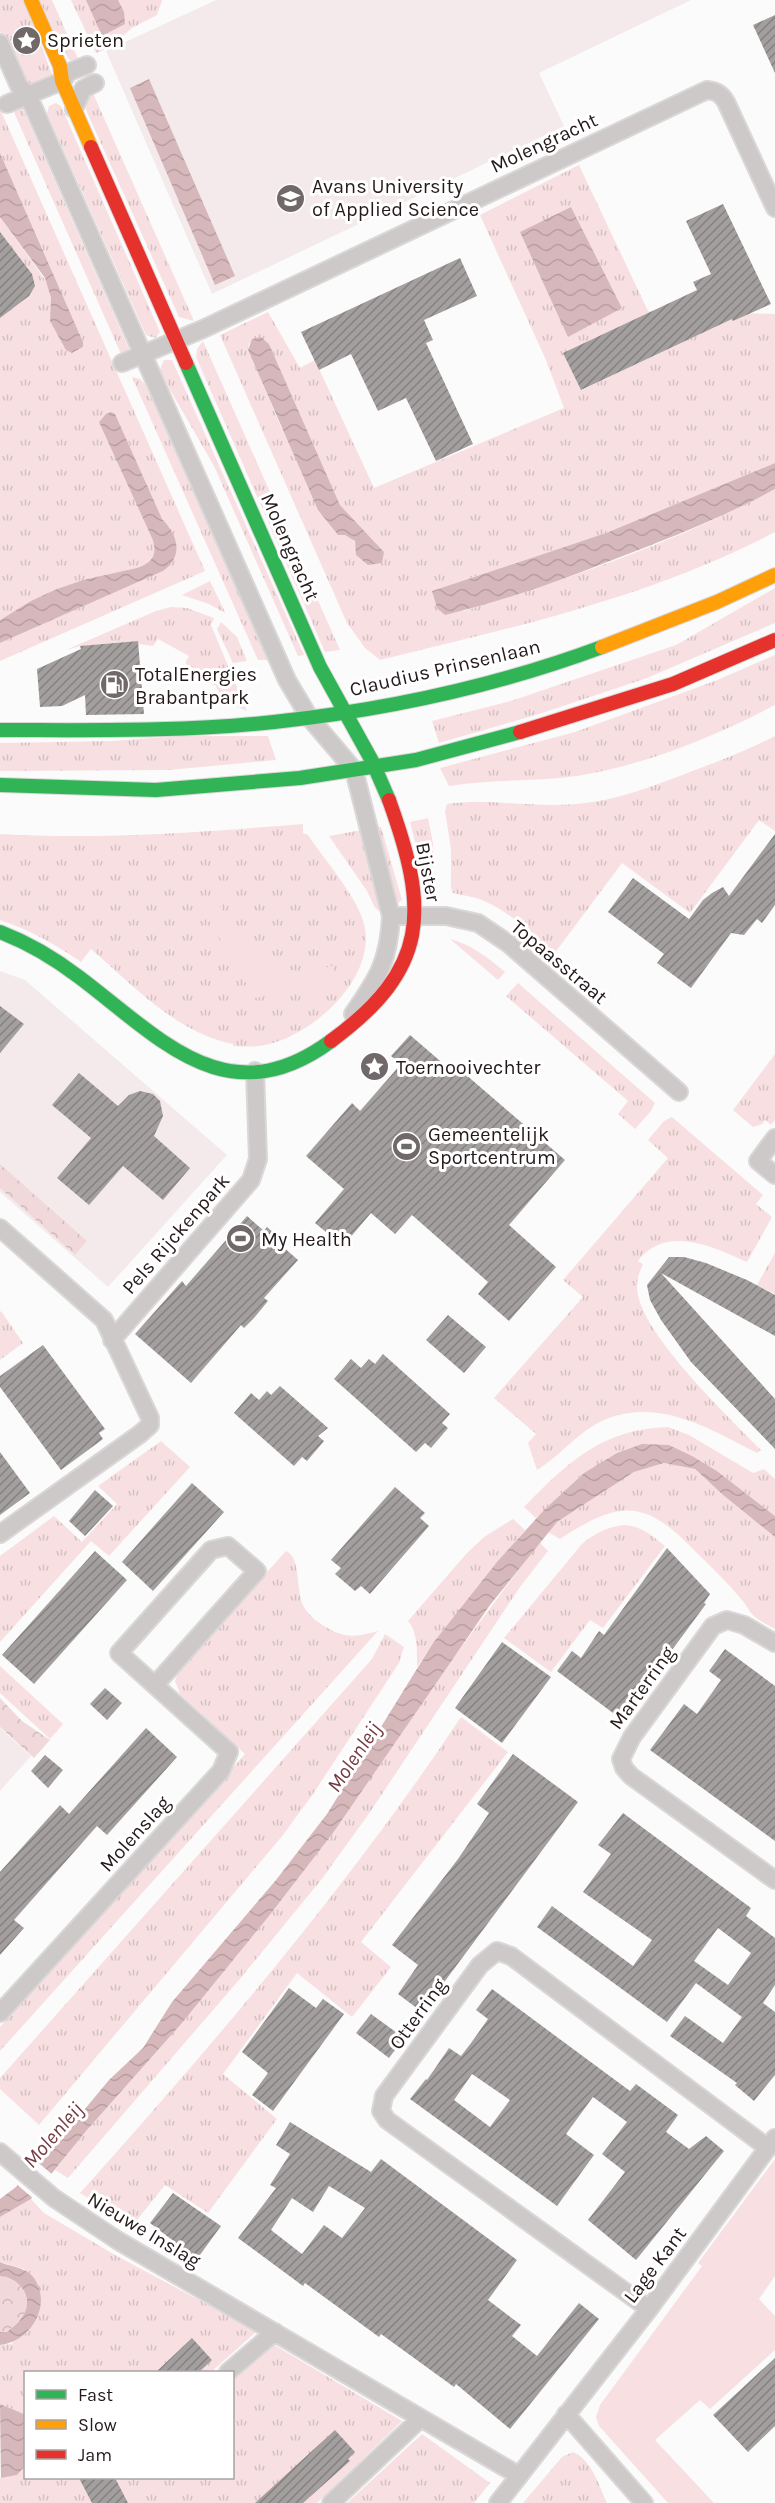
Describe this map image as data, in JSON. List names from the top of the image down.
{
  "streets": {
    "main road": ["Molengracht", "Claudius Prinsenlaan", "Bijster"],
    "street": [
      "Topaasstraat",
      "Pels Rijckenpark",
      "Marterring",
      "Molenslag",
      "Otterring",
      "Nieuwe Inslag",
      "Lage Kant"
    ]
  },
  "crossings": [
    ["Molengracht", "Claudius Prinsenlaan"],
    ["Molengracht", "Bijster"],
    ["Bijster", "Topaasstraat"],
    ["Bijster", "Pels Rijckenpark"],
    ["Otterring", "Lage Kant"],
    ["Nieuwe Inslag", "Lage Kant"]
  ],
  "water": ["Molenleij"],
  "places": {
    "place": ["Sprieten", "Toernooivechter"],
    "school or university": ["Avans University of Applied Science"],
    "fuel station": ["TotalEnergies Brabantpark"],
    "sports": ["Gemeentelijk Sportcentrum", "My Health"]
  },
  "legend": ["Fast", "Slow", "Jam"]
}
